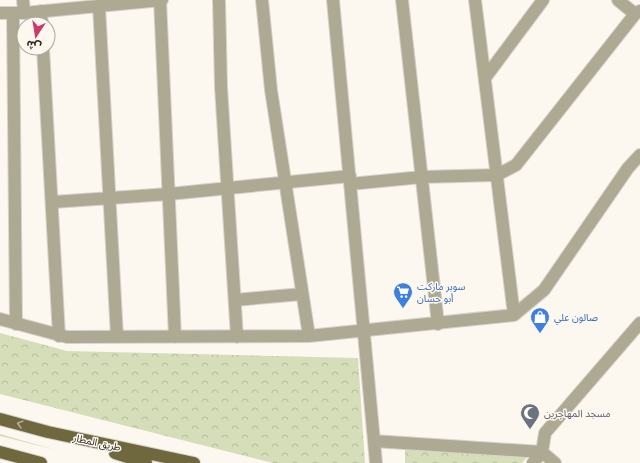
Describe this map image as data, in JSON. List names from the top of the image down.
{
  "streets": {
    "main road": ["طريق المطار"]
  },
  "places": {
    "supermarket": ["سوبر ماركت أبو حسان"],
    "shop": ["صالون علي"],
    "mosque": ["مسجد المهاجرين"]
  },
  "north": "bottom"
}
